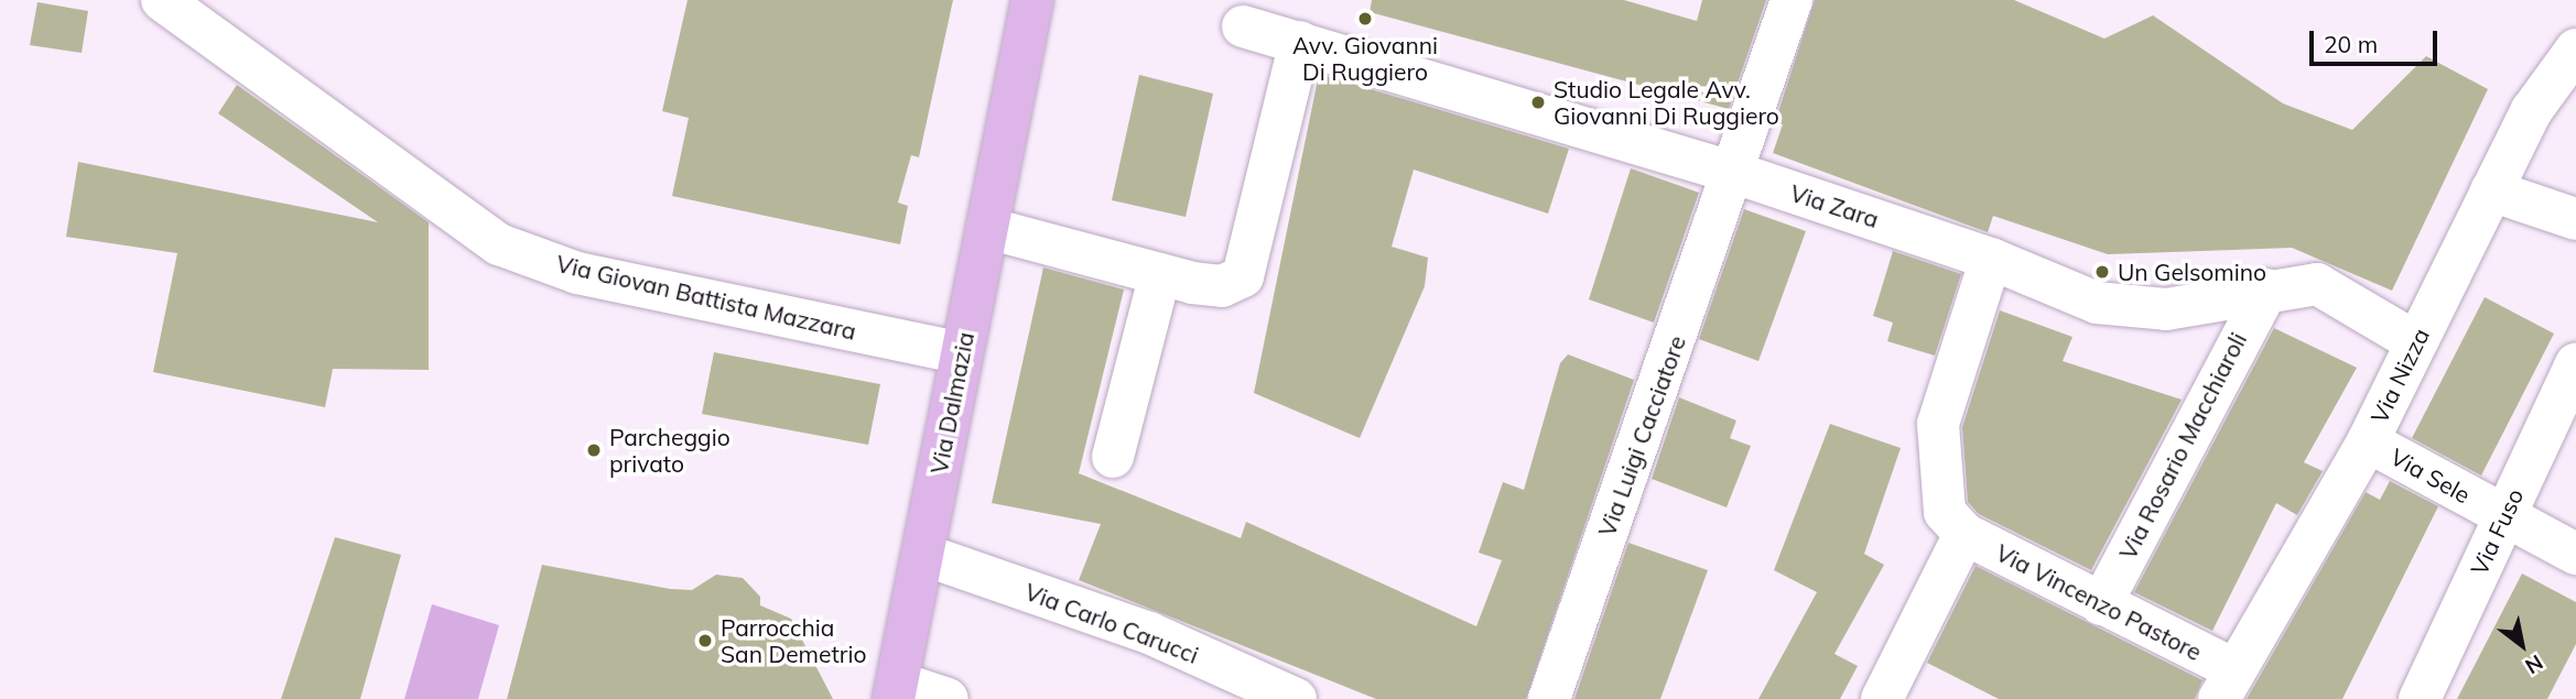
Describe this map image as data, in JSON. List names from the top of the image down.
{
  "streets": {
    "main road": ["Via Dalmazia"],
    "street": [
      "Via Zara",
      "Via Giovan Battista Mazzara",
      "Via Nizza",
      "Via Luigi Cacciatore",
      "Via Rosario Macchiaroli",
      "Via Sele",
      "Via Fuso",
      "Via Vincenzo Pastore",
      "Via Carlo Carucci"
    ]
  },
  "crossings": [
    ["Via Zara", "Via Nizza"],
    ["Via Zara", "Via Luigi Cacciatore"],
    ["Via Zara", "Via Rosario Macchiaroli"],
    ["Via Giovan Battista Mazzara", "Via Dalmazia"],
    ["Via Nizza", "Via Sele"],
    ["Via Nizza", "Via Vincenzo Pastore"],
    ["Via Dalmazia", "Via Carlo Carucci"],
    ["Via Rosario Macchiaroli", "Via Vincenzo Pastore"],
    ["Via Sele", "Via Fuso"]
  ],
  "places": [
    "Avv. Giovanni Di Ruggiero",
    "Studio Legale Avv. Giovanni Di Ruggiero",
    "Un Gelsomino",
    "Parcheggio privato",
    "Parrocchia San Demetrio"
  ],
  "scale_bar": "20 m",
  "north": "bottom right"
}
